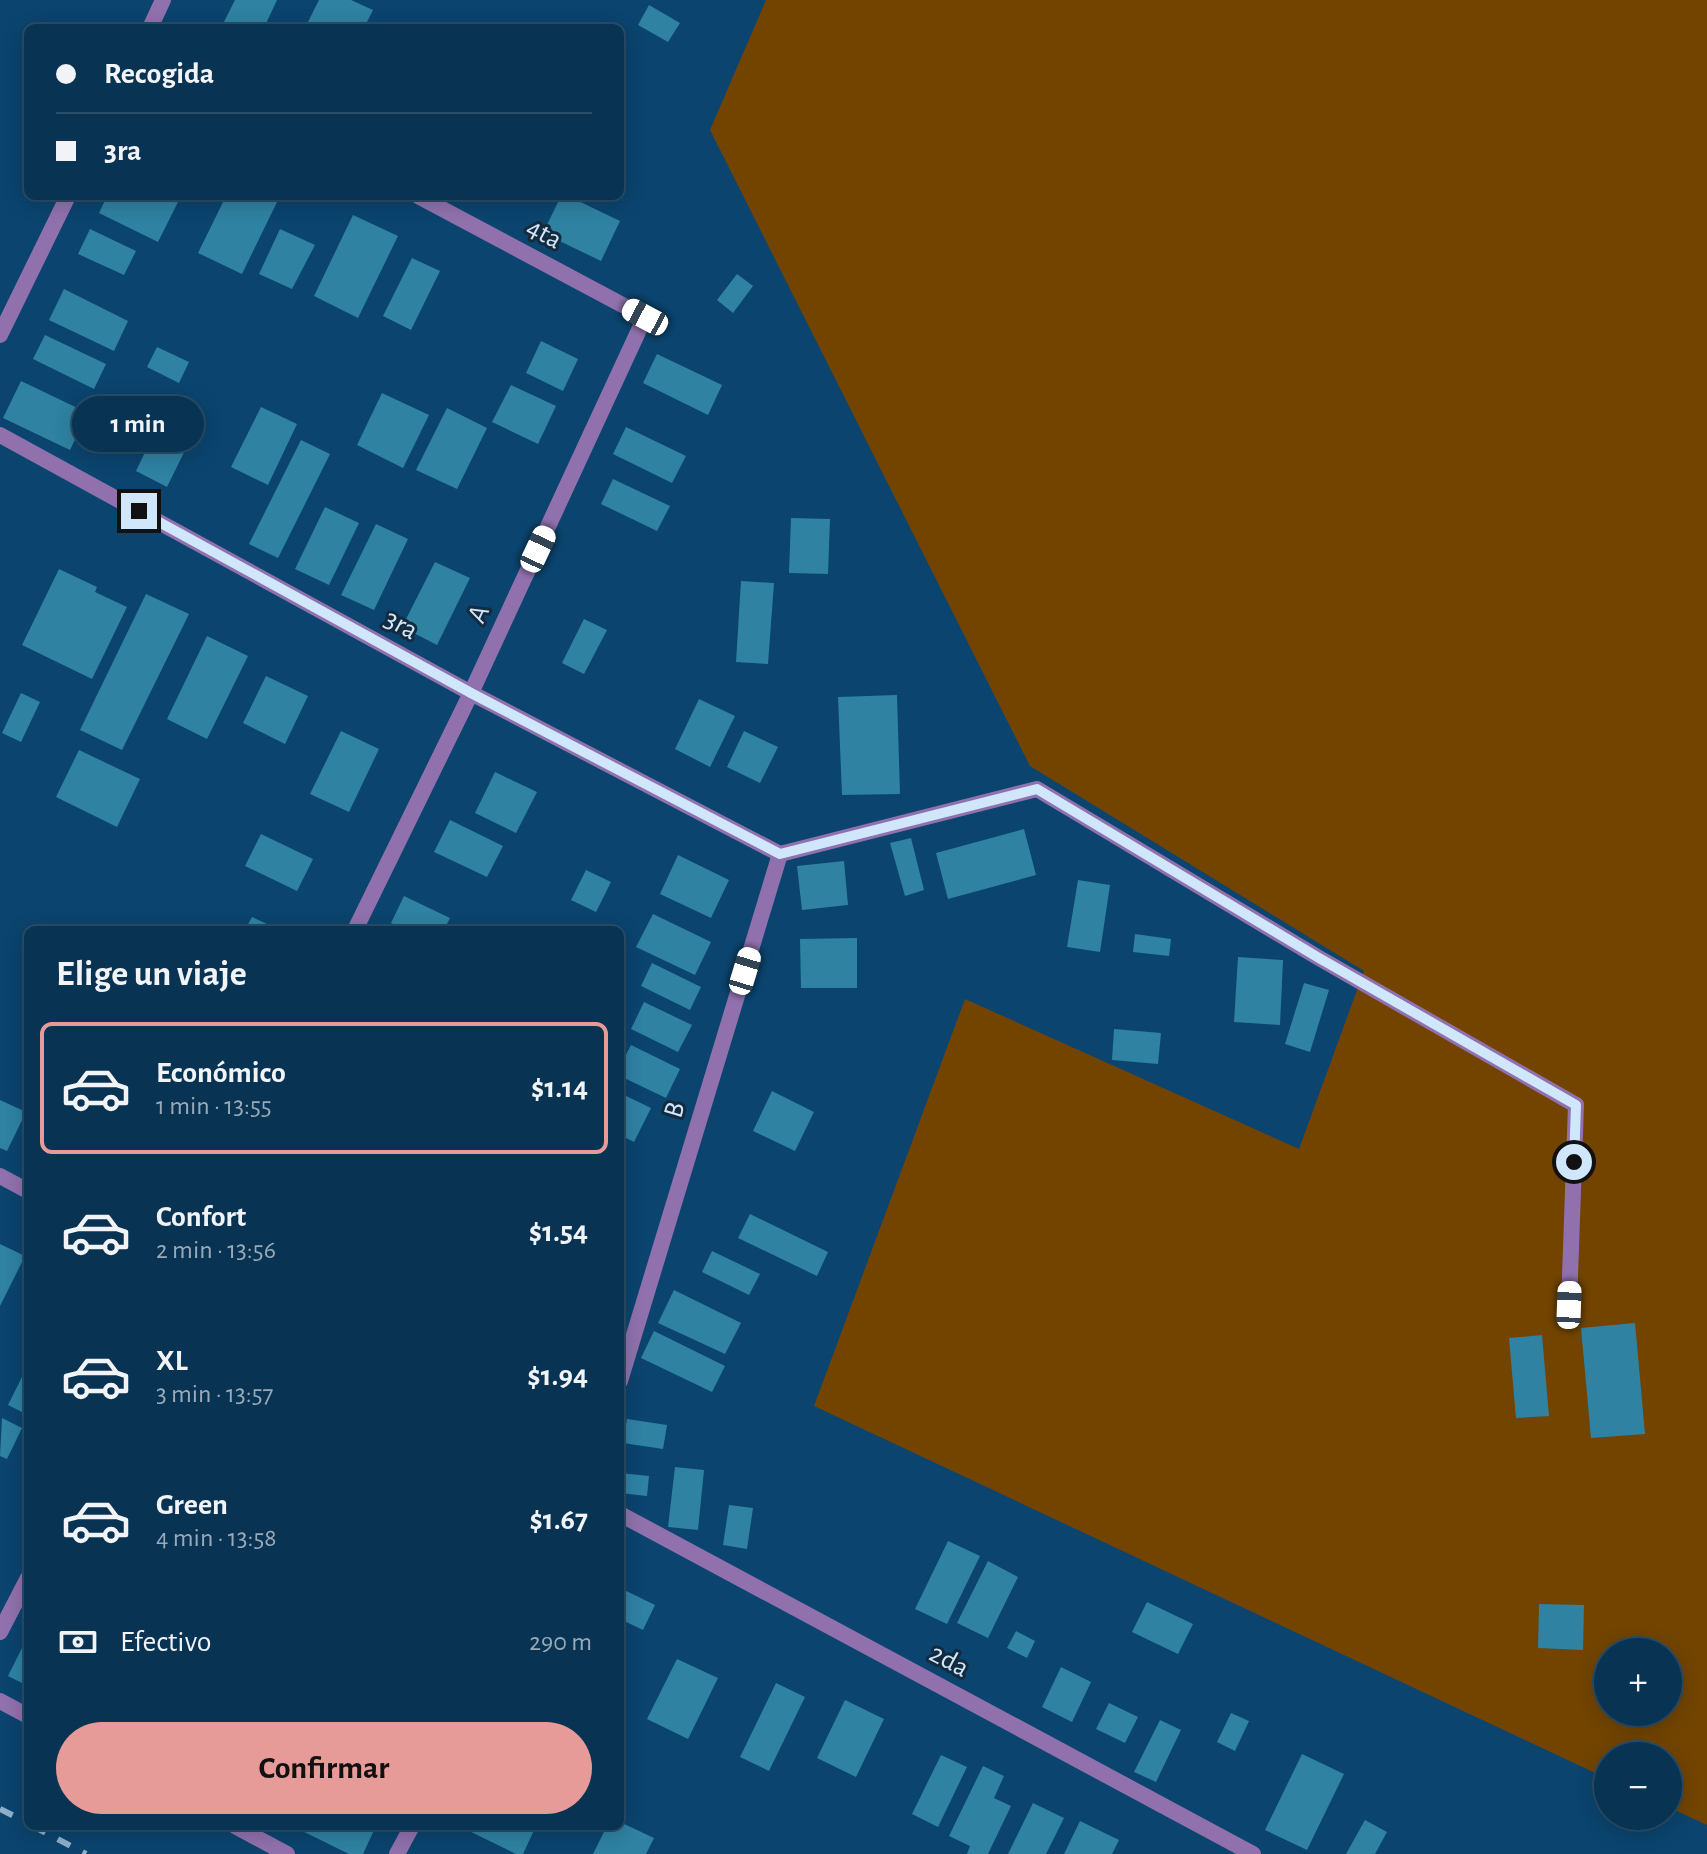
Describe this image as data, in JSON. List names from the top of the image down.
{
  "streets": {
    "street": [
      "4ta",
      "A",
      "3ra",
      "B",
      "2da"
    ]
  },
  "crossings": [
    ["4ta", "A"],
    ["A", "3ra"],
    ["3ra", "B"]
  ],
  "page": {
    "banner": ["Recogida", "3ra"],
    "bubble": "1 min",
    "heading": "Elige un viaje",
    "list": [
      {
        "name": "Económico",
        "note": "1 min · 13:55",
        "value": "$1.14"
      },
      {
        "name": "Confort",
        "note": "2 min · 13:56",
        "value": "$1.54"
      },
      {
        "name": "XL",
        "note": "3 min · 13:57",
        "value": "$1.94"
      },
      {
        "name": "Green",
        "note": "4 min · 13:58",
        "value": "$1.67"
      }
    ],
    "pay": ["Efectivo", "290 m"],
    "map_buttons": ["+", "−"],
    "buttons": "Confirmar"
  }
}
